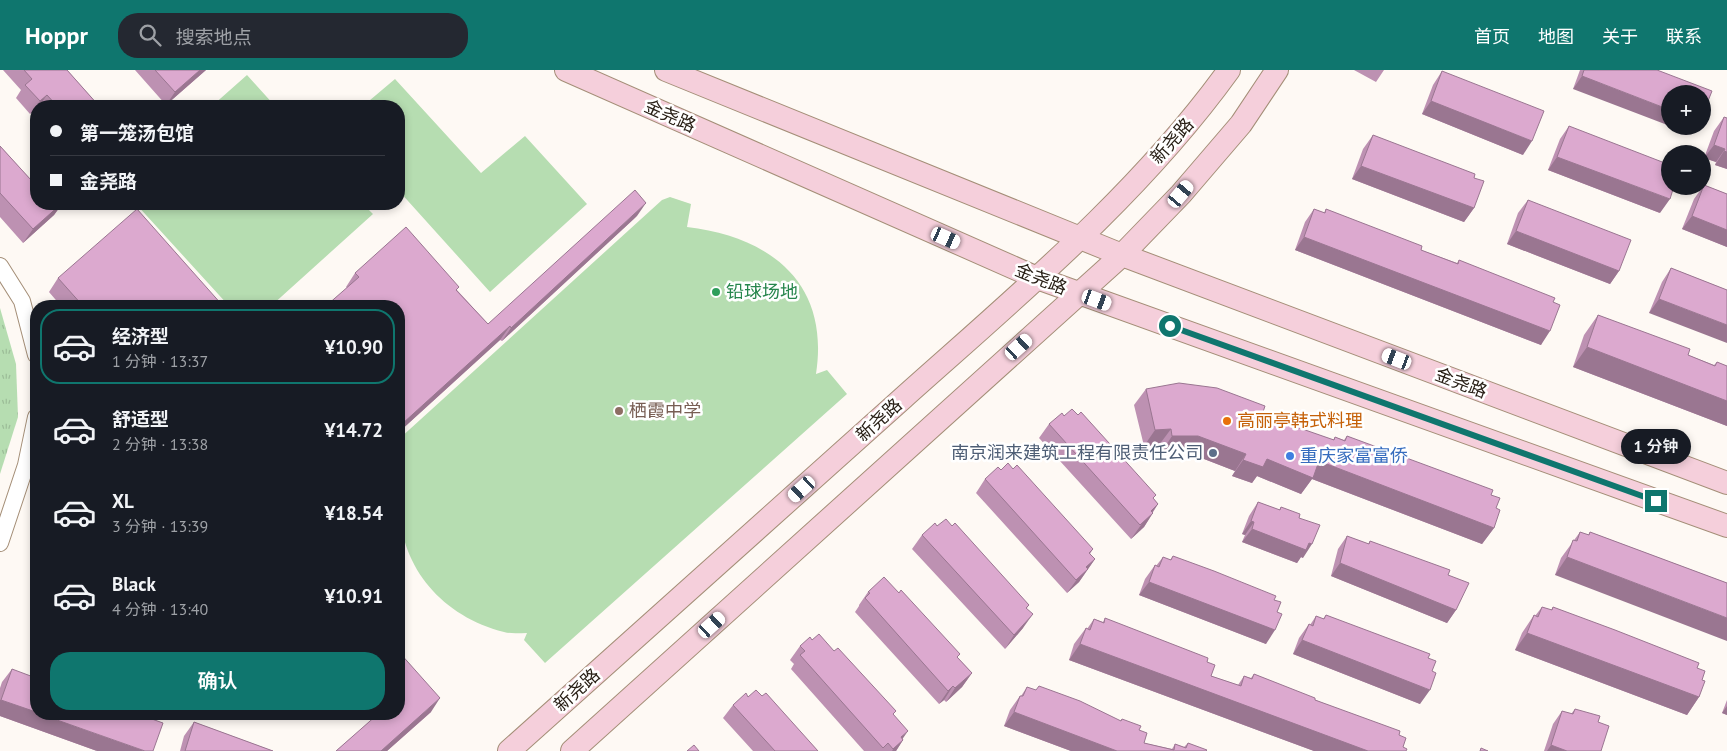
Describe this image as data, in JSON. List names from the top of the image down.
{
  "streets": {
    "main road": ["金尧路", "新尧路"]
  },
  "crossings": [
    ["金尧路", "新尧路"]
  ],
  "places": [
    "铅球场地",
    "栖霞中学",
    "高丽亭韩式料理",
    "南京润来建筑工程有限责任公司",
    "重庆家富富侨"
  ],
  "page": {
    "header": "Hoppr",
    "search": "搜索地点",
    "nav": [
      "首页",
      "地图",
      "关于",
      "联系"
    ],
    "map_buttons": ["+", "−"],
    "banner": ["第一笼汤包馆", "金尧路"],
    "list": [
      {
        "name": "经济型",
        "note": "1 分钟 · 13:37",
        "value": "¥10.90"
      },
      {
        "name": "舒适型",
        "note": "2 分钟 · 13:38",
        "value": "¥14.72"
      },
      {
        "name": "XL",
        "note": "3 分钟 · 13:39",
        "value": "¥18.54"
      },
      {
        "name": "Black",
        "note": "4 分钟 · 13:40",
        "value": "¥10.91"
      }
    ],
    "bubble": "1 分钟",
    "buttons": "确认"
  }
}
